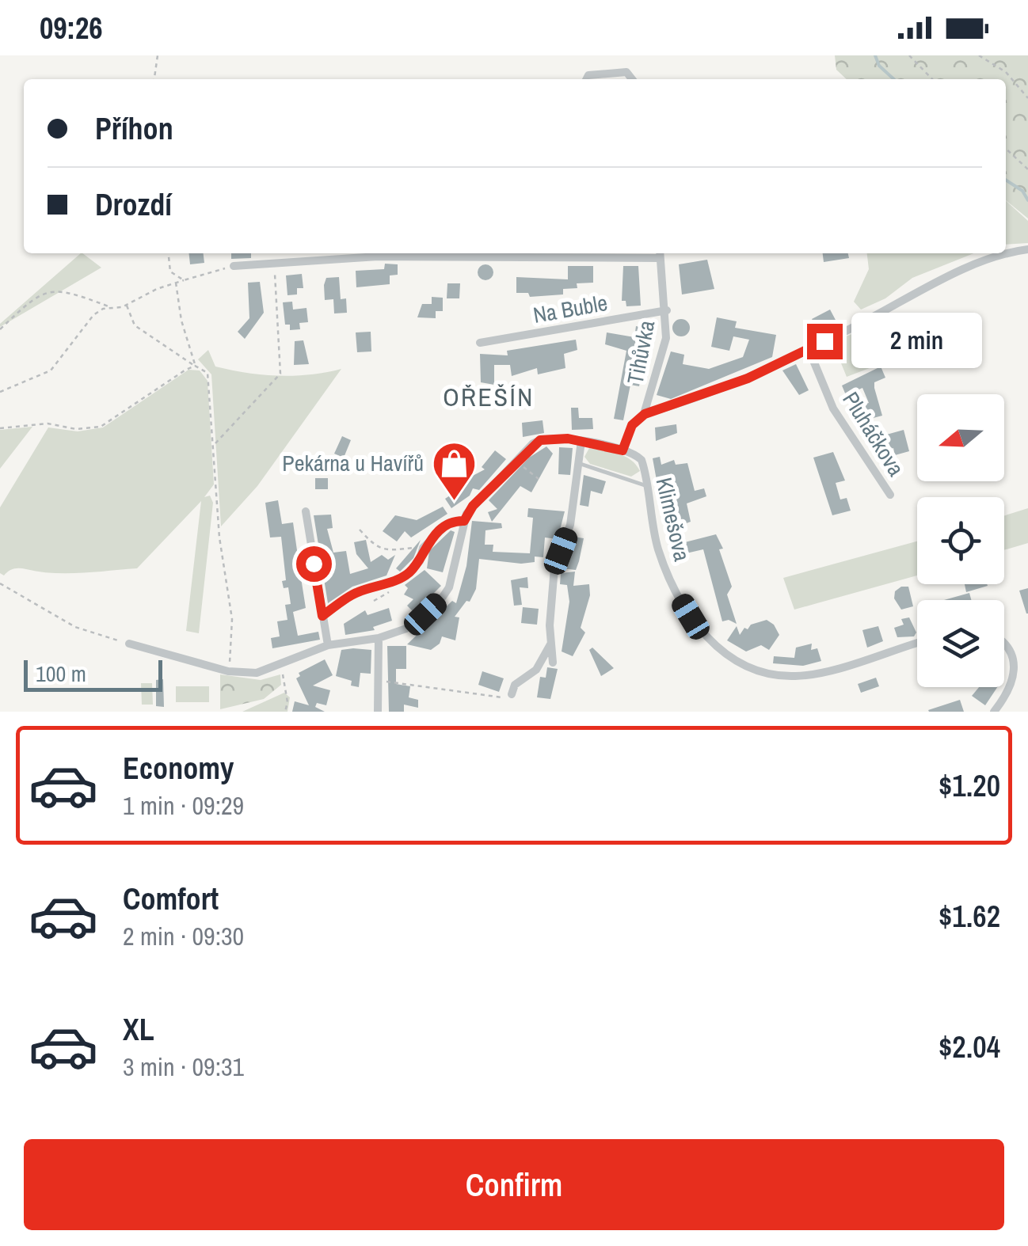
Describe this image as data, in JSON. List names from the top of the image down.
{
  "streets": {
    "street": [
      "Na Buble",
      "Tihůvka",
      "Pluháčkova",
      "Klimešova"
    ]
  },
  "crossings": [
    ["Na Buble", "Tihůvka"],
    ["Tihůvka", "Klimešova"]
  ],
  "districts": ["OŘEŠÍN"],
  "places": {
    "shop": ["Pekárna u Havířů"]
  },
  "scale_bar": "100 m",
  "north": "left",
  "page": {
    "status": "09:26",
    "banner": ["Příhon", "Drozdí"],
    "bubble": "2 min",
    "scale": "100 m",
    "list": [
      {
        "name": "Economy",
        "note": "1 min · 09:29",
        "value": "$1.20"
      },
      {
        "name": "Comfort",
        "note": "2 min · 09:30",
        "value": "$1.62"
      },
      {
        "name": "XL",
        "note": "3 min · 09:31",
        "value": "$2.04"
      }
    ],
    "buttons": "Confirm"
  }
}
